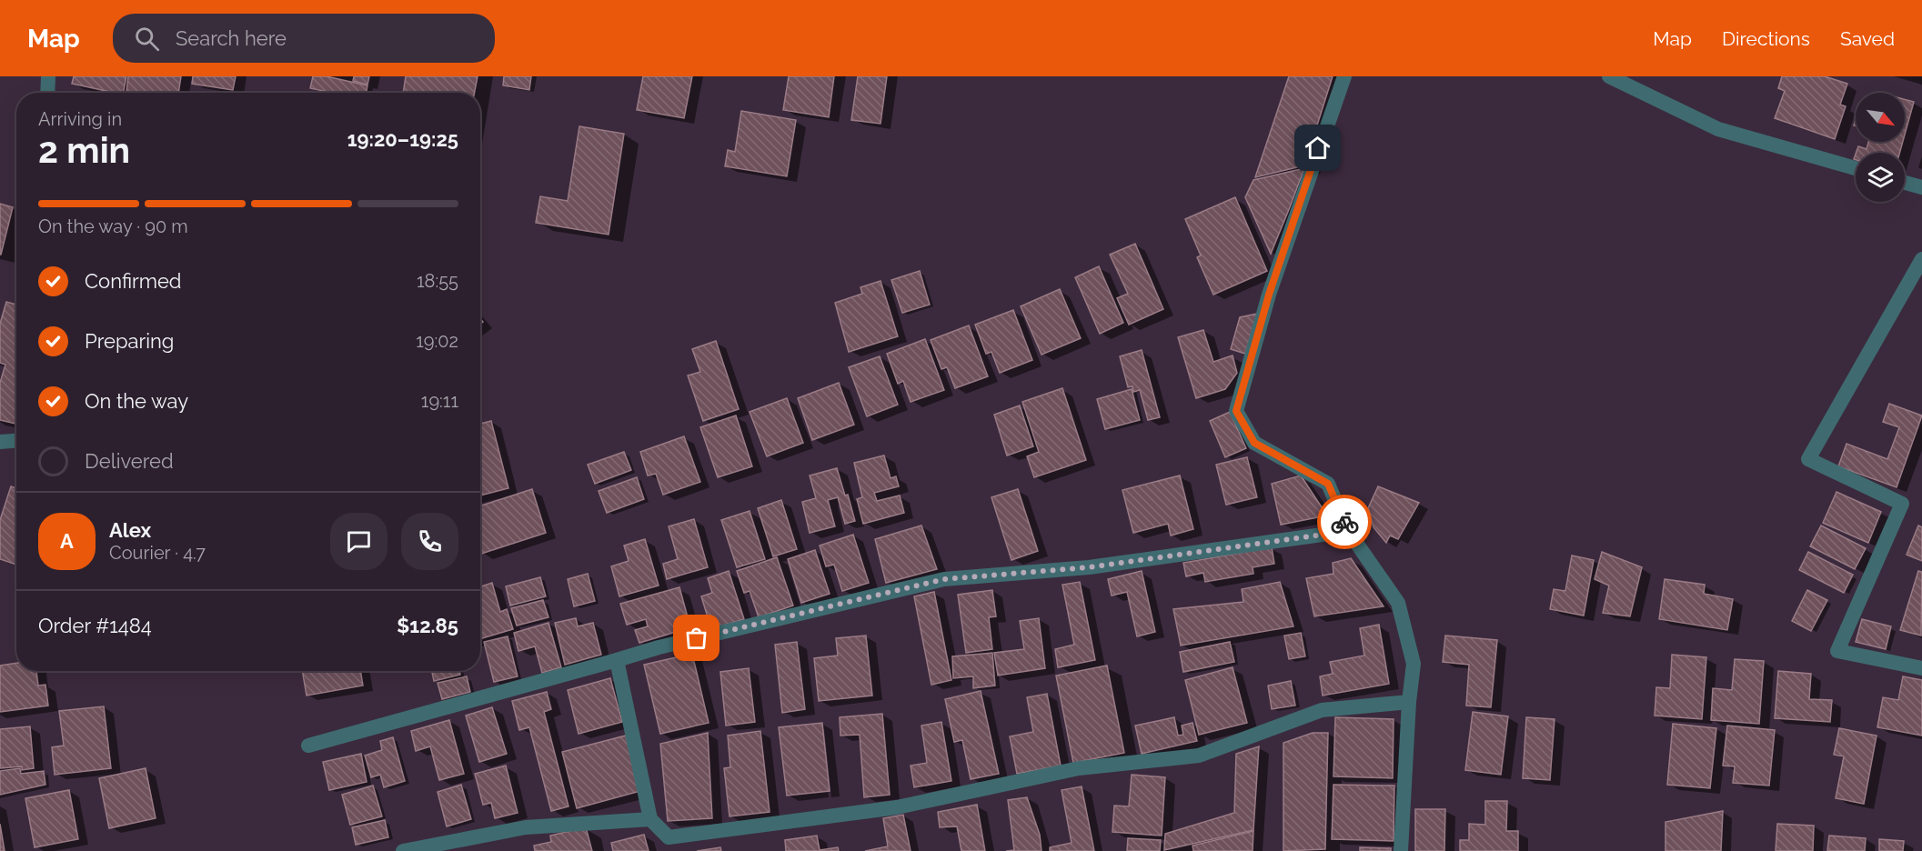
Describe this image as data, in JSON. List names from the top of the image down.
{
  "north": "bottom right",
  "page": {
    "header": "Map",
    "search": "Search here",
    "nav": ["Map", "Directions", "Saved"],
    "heading": ["2 min", "Arriving in", "19:20–19:25"],
    "panel": [
      "Alex",
      "Courier · 4.7",
      "Order #1484",
      "$12.85"
    ],
    "bar": "On the way · 90 m",
    "list": [
      ["Confirmed", "18:55"],
      ["Preparing", "19:02"],
      ["On the way", "19:11"],
      "Delivered"
    ],
    "round": "A"
  }
}
